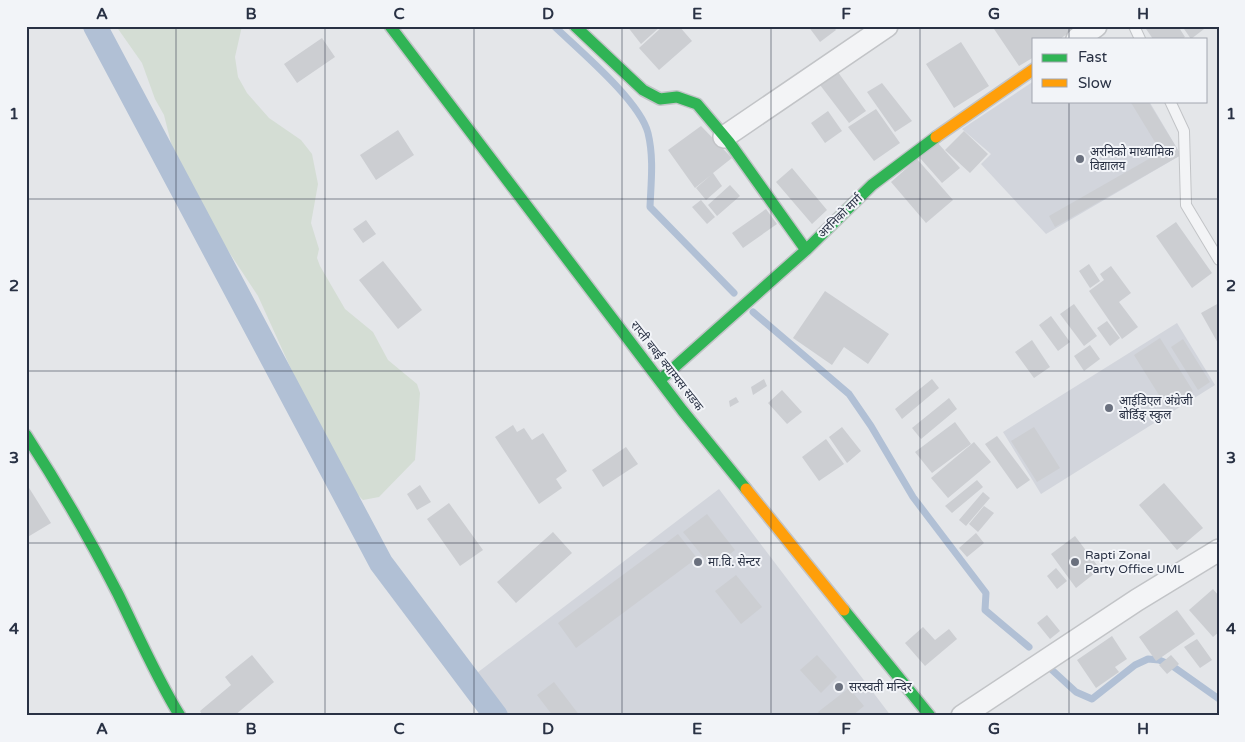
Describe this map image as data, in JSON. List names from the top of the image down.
{
  "streets": {
    "street": ["अरनिको मार्ग", "राप्ती बबई क्याम्पस सडक"]
  },
  "crossings": [
    ["अरनिको मार्ग", "राप्ती बबई क्याम्पस सडक"]
  ],
  "places": [
    "अरनिको माध्यामिक विद्यालय",
    "आईडिएल अंग्रेजी बोर्डिङ् स्कुल",
    "मा.वि. सेन्टर",
    "Rapti Zonal Party Office UML",
    "सरस्वती मन्दिर"
  ],
  "legend": ["Fast", "Slow"],
  "grid": {
    "columns": [
      "A",
      "B",
      "C",
      "D",
      "E",
      "F",
      "G",
      "H"
    ],
    "rows": [
      "1",
      "2",
      "3",
      "4"
    ]
  }
}
